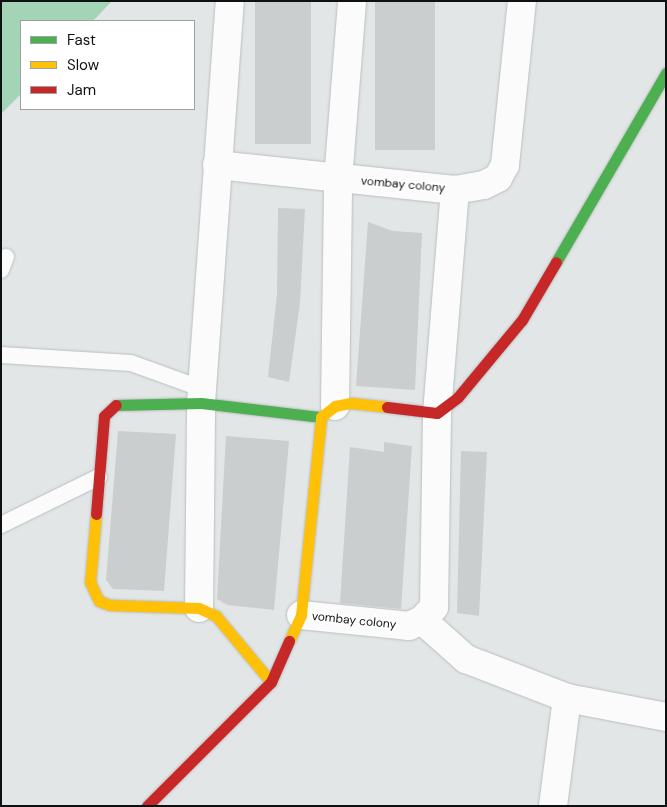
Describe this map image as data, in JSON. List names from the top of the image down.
{
  "streets": {
    "street": ["vombay colony"]
  },
  "legend": ["Fast", "Slow", "Jam"]
}
